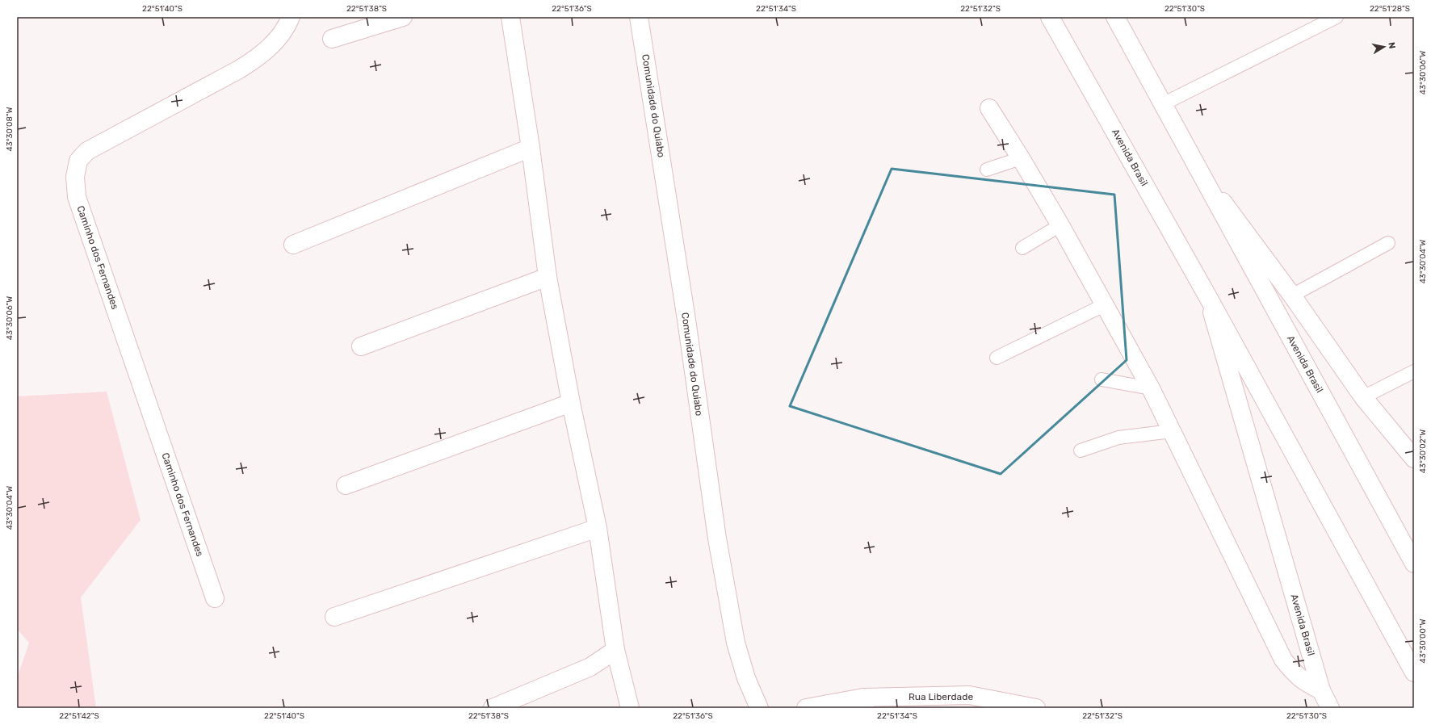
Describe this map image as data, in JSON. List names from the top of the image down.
{
  "streets": {
    "main road": [
      "Comunidade do Quiabo",
      "Avenida Brasil",
      "Caminho dos Fernandes",
      "Rua Liberdade"
    ]
  },
  "north": "right",
  "coordinates": [
    "22°51'40\"S",
    "22°51'38\"S",
    "22°51'36\"S",
    "22°51'34\"S",
    "22°51'32\"S",
    "22°51'30\"S",
    "22°51'28\"S",
    "43°30'06\"W",
    "43°30'08\"W",
    "43°30'04\"W",
    "43°30'02\"W",
    "43°30'00\"W",
    "22°51'42\"S"
  ]
}
